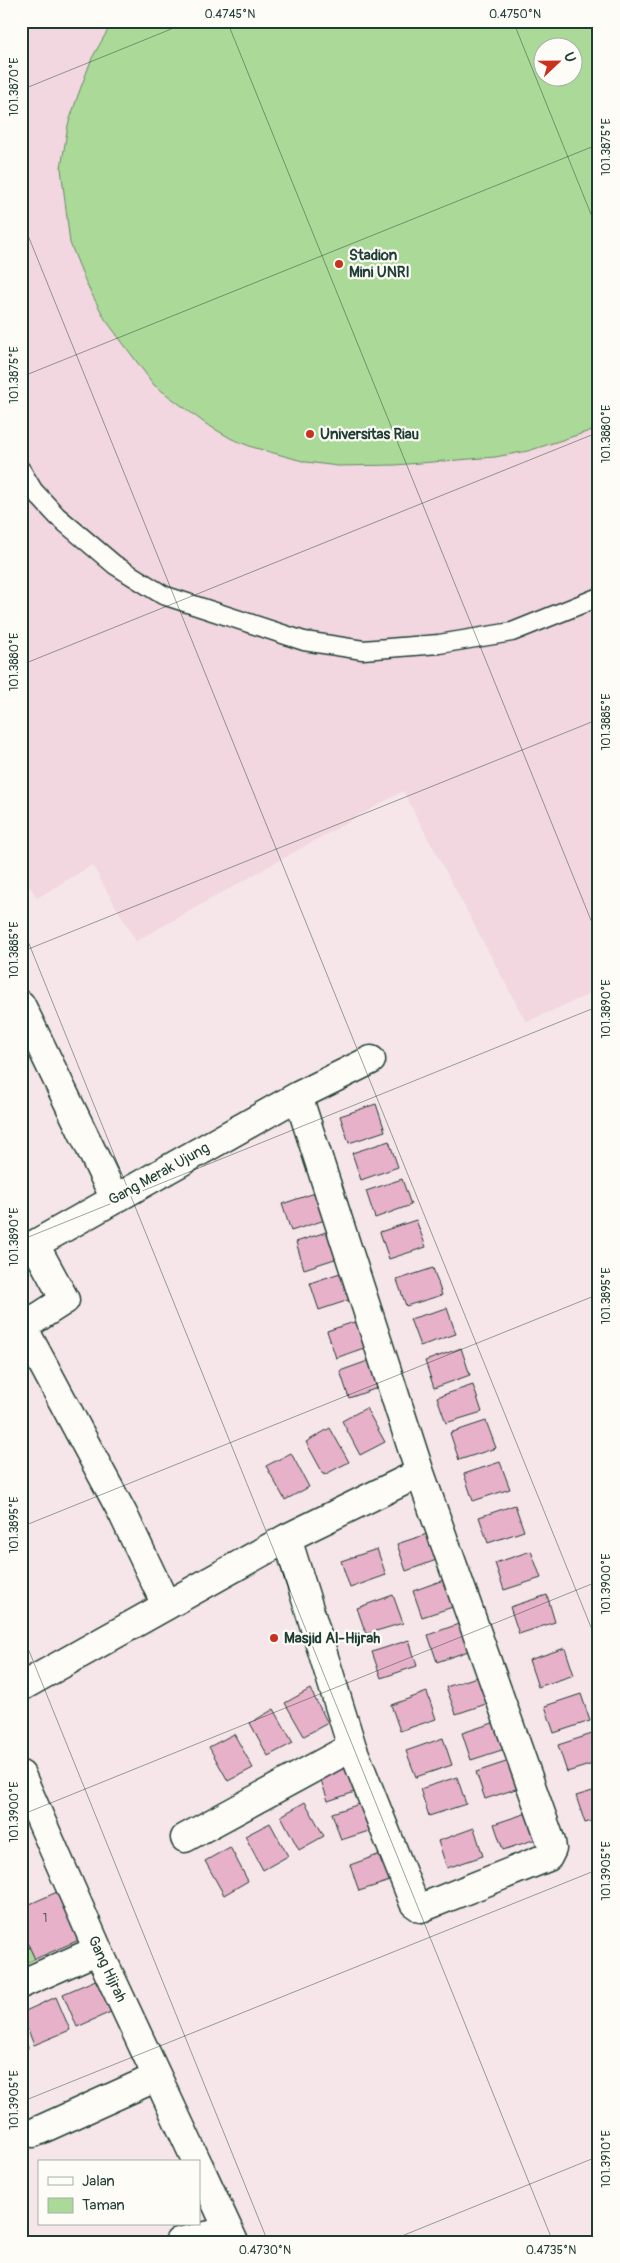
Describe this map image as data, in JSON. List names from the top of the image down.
{
  "streets": {
    "street": ["Gang Merak Ujung", "Gang Hijrah"]
  },
  "places": ["Stadion Mini UNRI", "Universitas Riau", "Masjid Al-Hijrah"],
  "house_numbers": ["1"],
  "legend": ["Jalan", "Taman"],
  "north": "right",
  "coordinates": [
    "0.4745°N",
    "0.4750°N",
    "101.3870°E",
    "101.3875°E",
    "101.3880°E",
    "101.3885°E",
    "101.3890°E",
    "101.3895°E",
    "101.3900°E",
    "101.3905°E",
    "101.3910°E",
    "0.4730°N",
    "0.4735°N"
  ]
}
